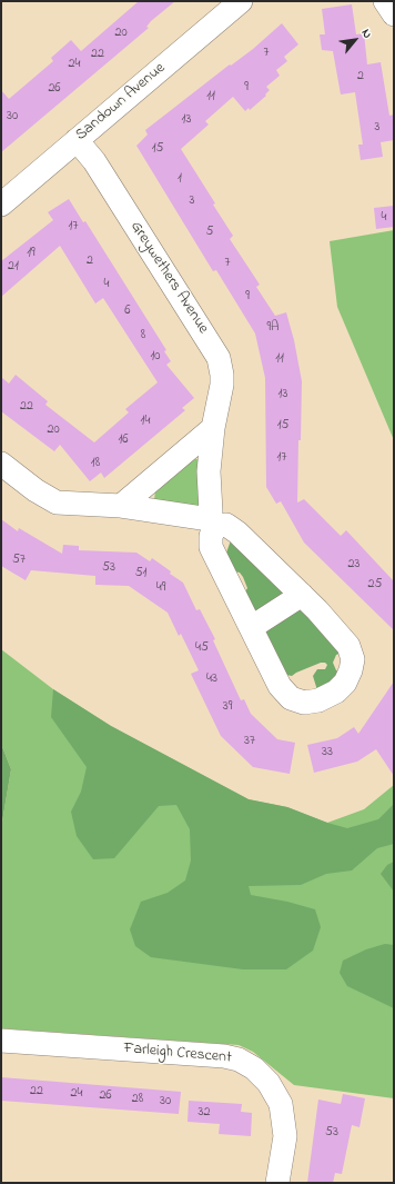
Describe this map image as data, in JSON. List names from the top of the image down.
{
  "streets": {
    "street": ["Sandown Avenue", "Greywethers Avenue", "Farleigh Crescent"]
  },
  "crossings": [
    ["Sandown Avenue", "Greywethers Avenue"]
  ],
  "house_numbers": [
    "20",
    "7",
    "22",
    "24",
    "2",
    "9",
    "26",
    "11",
    "30",
    "13",
    "3",
    "15",
    "1",
    "3",
    "4",
    "17",
    "5",
    "19",
    "2",
    "7",
    "21",
    "4",
    "9",
    "6",
    "9A",
    "8",
    "10",
    "11",
    "13",
    "22",
    "14",
    "15",
    "20",
    "16",
    "17",
    "18",
    "57",
    "23",
    "53",
    "51",
    "25",
    "49",
    "45",
    "43",
    "39",
    "37",
    "33",
    "22",
    "24",
    "26",
    "28",
    "30",
    "32",
    "53"
  ],
  "north": "top right"
}
